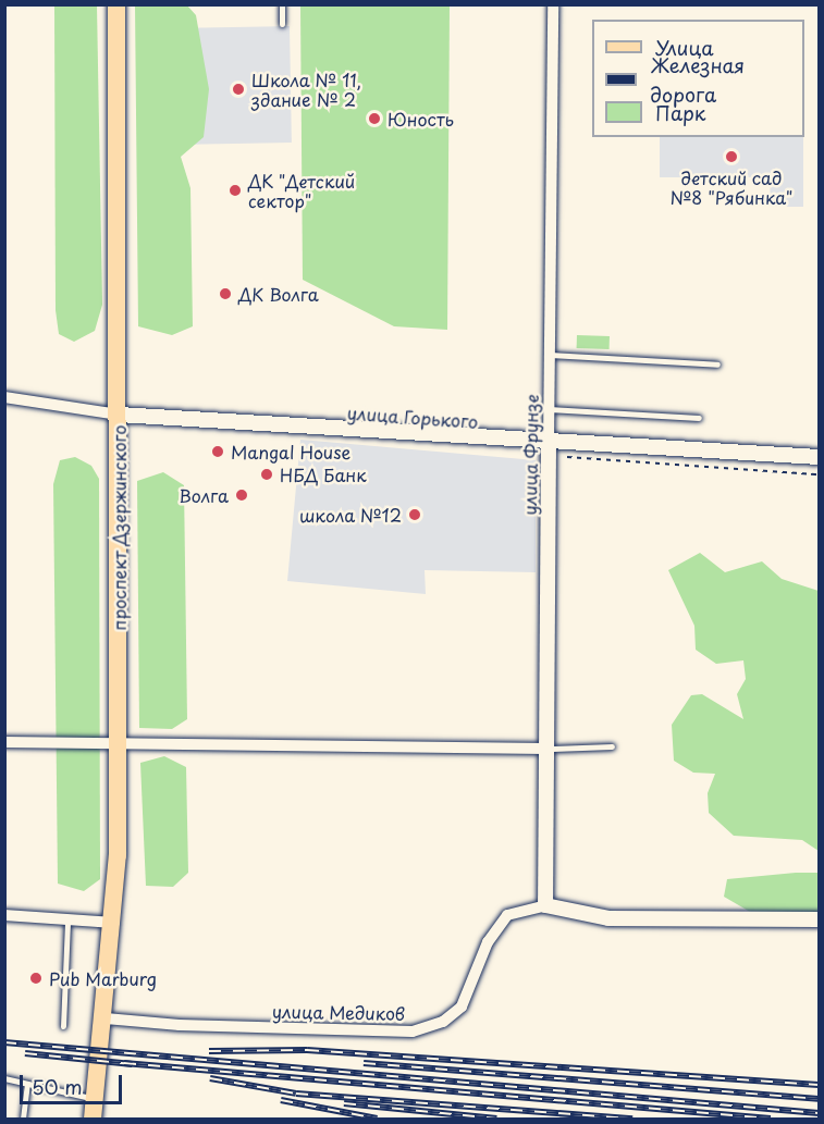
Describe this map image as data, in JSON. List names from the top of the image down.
{
  "streets": {
    "main road": ["проспект Дзержинского"],
    "street": ["улица Горького", "улица Фрунзе", "улица Медиков"]
  },
  "crossings": [
    ["улица Горького", "улица Фрунзе"],
    ["улица Горького", "проспект Дзержинского"],
    ["улица Фрунзе", "улица Медиков"],
    ["проспект Дзержинского", "улица Медиков"]
  ],
  "places": [
    "Школа № 11, здание № 2",
    "Юность",
    "детский сад №8 \"Рябинка\"",
    "ДК \"Детский сектор\"",
    "ДК Волга",
    "Mangal House",
    "НБД Банк",
    "Волга",
    "школа №12",
    "Pub Marburg"
  ],
  "legend": ["Улица", "Железная дорога", "Парк"],
  "scale_bar": "50 m"
}
